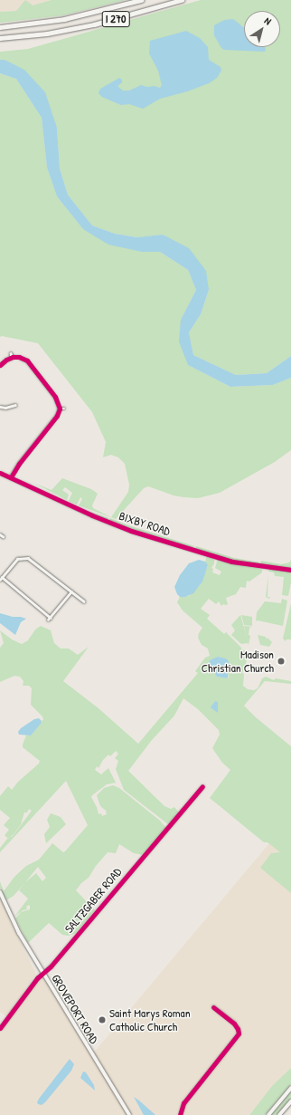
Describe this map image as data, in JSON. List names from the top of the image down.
{
  "streets": {
    "highway": ["I 270"],
    "main road": ["GROVEPORT ROAD"],
    "street": ["BIXBY ROAD", "SALTZGABER ROAD"]
  },
  "crossings": [
    ["SALTZGABER ROAD", "GROVEPORT ROAD"]
  ],
  "places": ["Madison Christian Church", "Saint Marys Roman Catholic Church"],
  "north": "top right"
}
